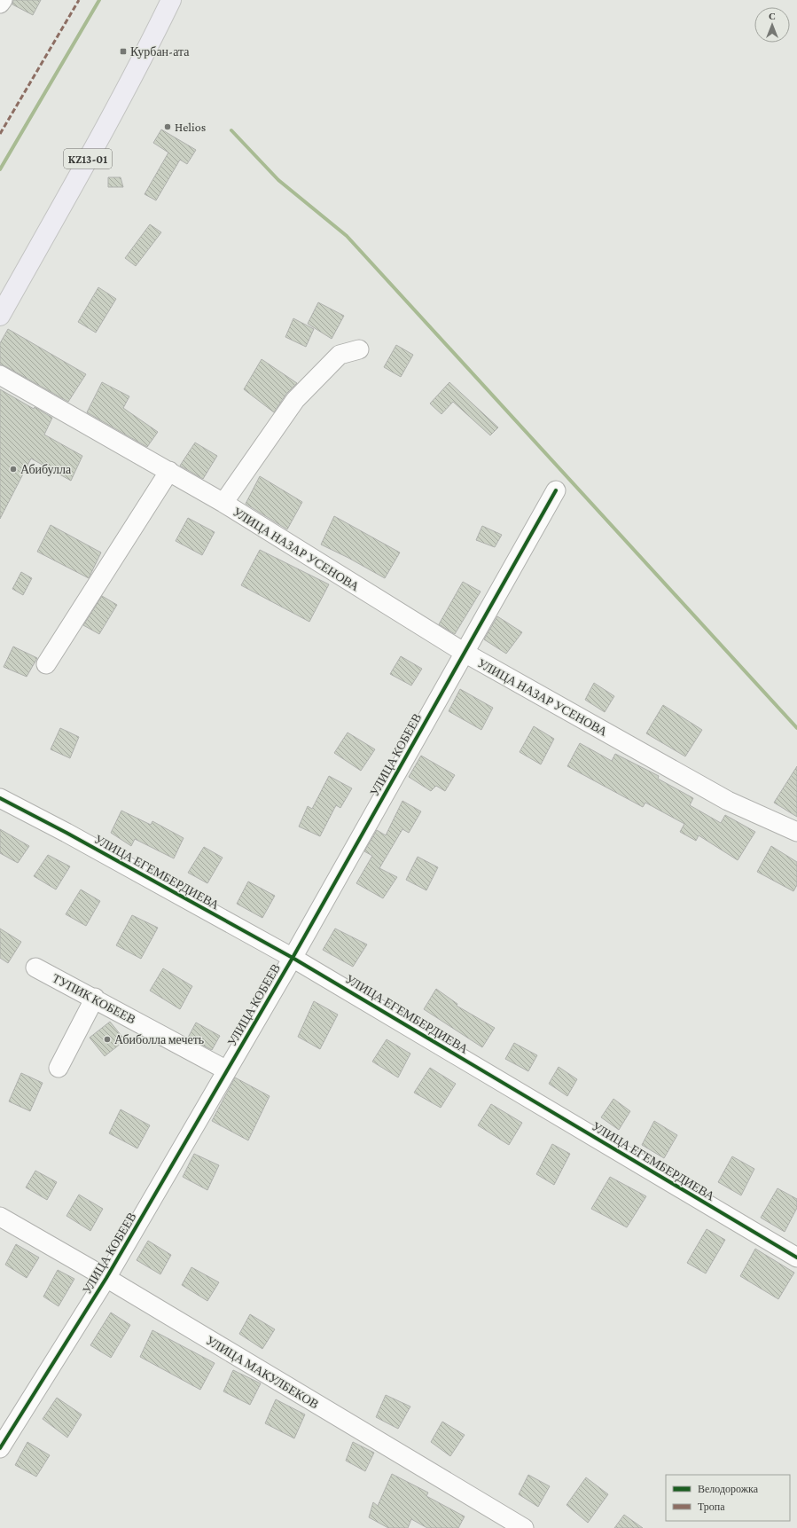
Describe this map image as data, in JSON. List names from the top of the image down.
{
  "streets": {
    "main road": ["KZ13-01"],
    "street": [
      "УЛИЦА НАЗАР УСЕНОВА",
      "УЛИЦА КОБЕЕВ",
      "УЛИЦА ЕГЕМБЕРДИЕВА",
      "ТУПИК КОБЕЕВ",
      "УЛИЦА МАКУЛБЕКОВ"
    ]
  },
  "crossings": [
    ["УЛИЦА НАЗАР УСЕНОВА", "УЛИЦА КОБЕЕВ"],
    ["УЛИЦА КОБЕЕВ", "УЛИЦА ЕГЕМБЕРДИЕВА"],
    ["УЛИЦА КОБЕЕВ", "ТУПИК КОБЕЕВ"],
    ["УЛИЦА КОБЕЕВ", "УЛИЦА МАКУЛБЕКОВ"]
  ],
  "places": {
    "transit": ["Курбан-ата"],
    "other": ["Helios", "Абибулла", "Абиболла мечеть"]
  },
  "legend": ["Велодорожка", "Тропа"],
  "north": "top"
}
